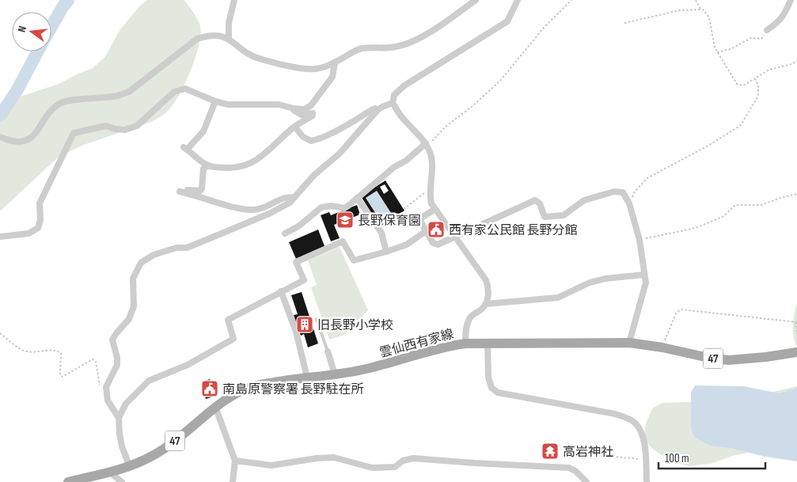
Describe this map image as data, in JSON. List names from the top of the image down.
{
  "streets": {
    "main road": ["雲仙西有家線", "47"]
  },
  "places": {
    "school or university": ["長野保育園"],
    "public building": ["西有家公民館 長野分館", "南島原警察署 長野駐在所"],
    "building": ["旧長野小学校"],
    "temple": ["高岩神社"]
  },
  "scale_bar": "100 m",
  "north": "left"
}
